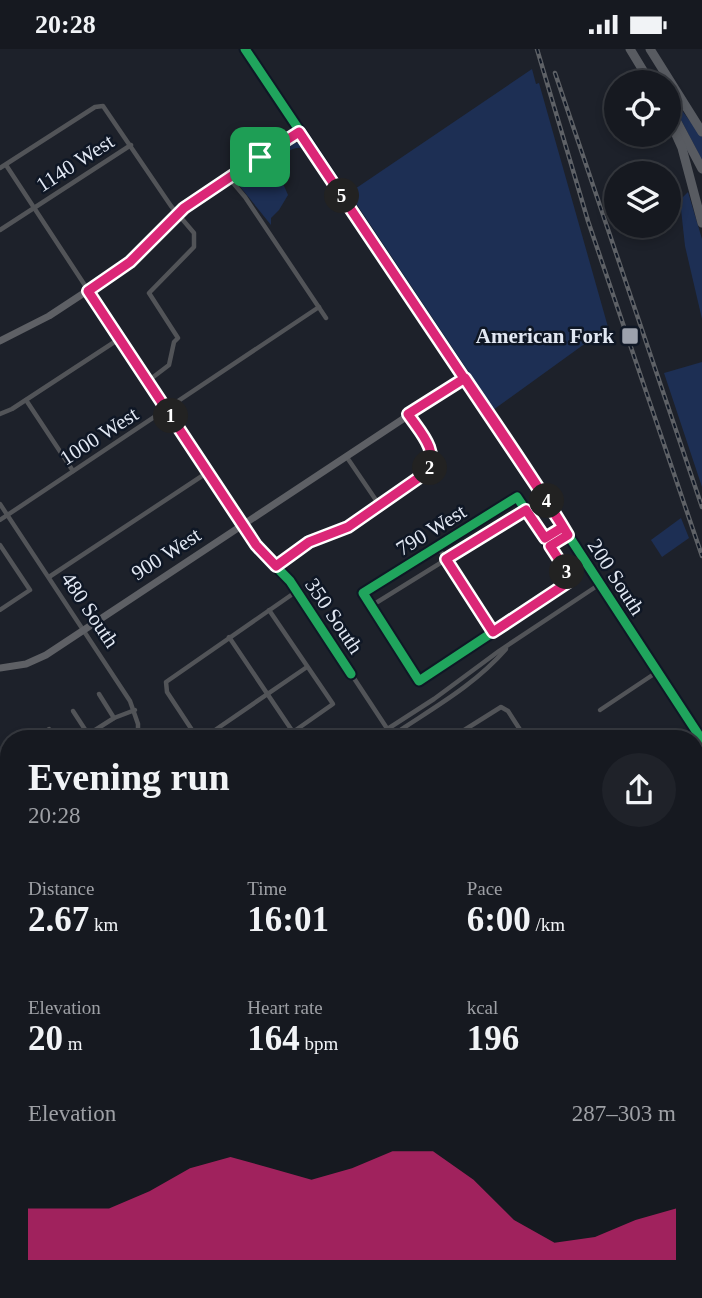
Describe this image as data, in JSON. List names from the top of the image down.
{
  "streets": {
    "street": [
      "1140 West",
      "1000 West",
      "790 West",
      "900 West",
      "200 South",
      "480 South",
      "350 South"
    ]
  },
  "crossings": [
    ["1140 West", "350 South"],
    ["1000 West", "480 South"],
    ["1000 West", "350 South"],
    ["900 West", "200 South"],
    ["900 West", "480 South"],
    ["900 West", "350 South"]
  ],
  "places": {
    "transit": ["American Fork"]
  },
  "page": {
    "status": "20:28",
    "pins": [
      "5",
      "1",
      "2",
      "4",
      "3"
    ],
    "heading": ["Evening run", "20:28"],
    "stats": [
      ["Distance", "2.67 km"],
      ["Time", "16:01"],
      ["Pace", "6:00 /km"],
      ["Elevation", "20 m"],
      ["Heart rate", "164 bpm"],
      ["kcal", "196"]
    ],
    "chart": ["Elevation", "287–303 m"]
  }
}
